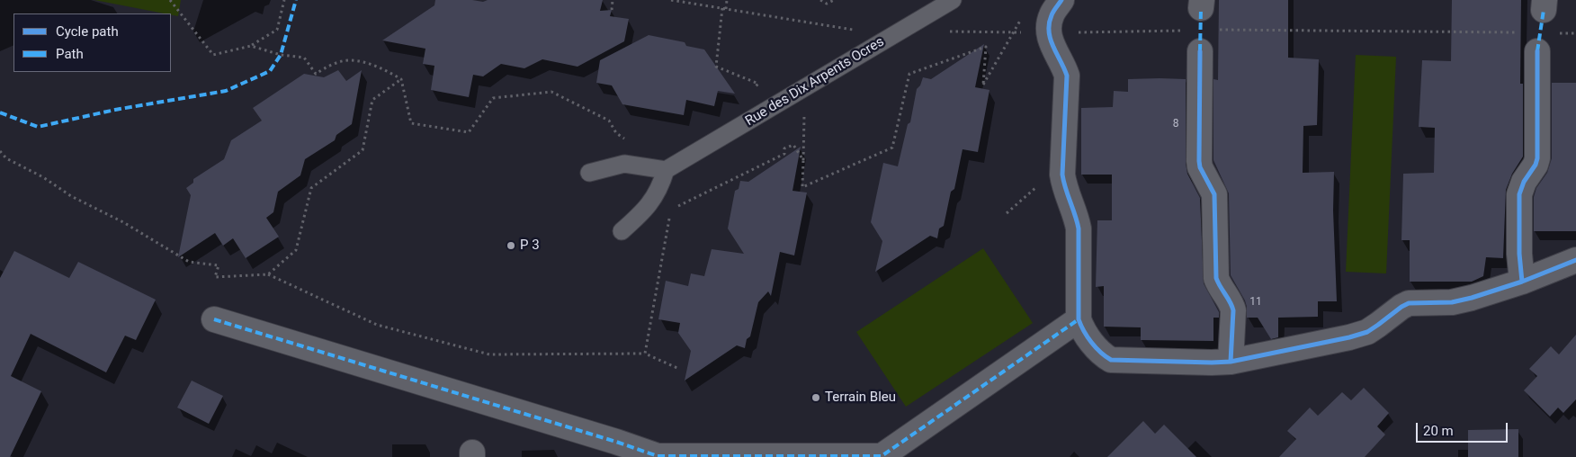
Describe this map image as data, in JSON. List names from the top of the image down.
{
  "streets": {
    "lane": ["Rue des Dix Arpents Ocres"]
  },
  "places": ["P 3", "Terrain Bleu"],
  "house_numbers": ["8", "11"],
  "legend": ["Cycle path", "Path"],
  "scale_bar": "20 m"
}
